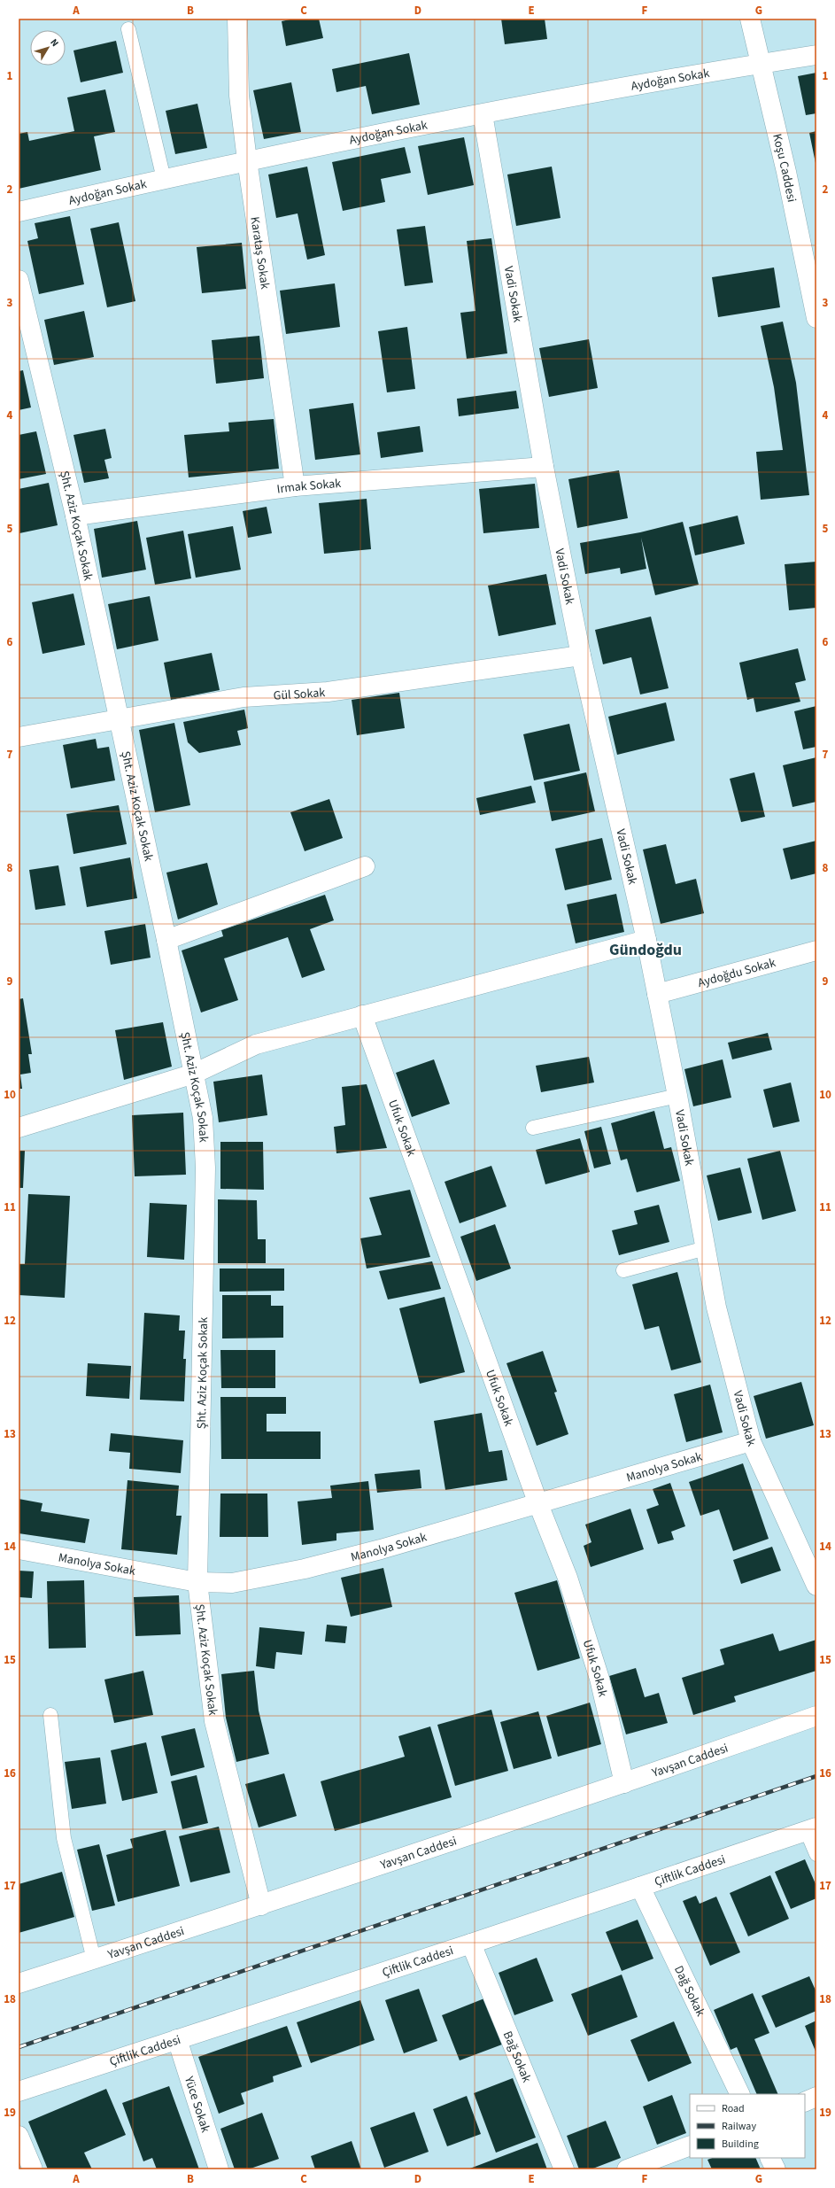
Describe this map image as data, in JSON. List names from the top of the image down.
{
  "streets": {
    "street": [
      "Aydoğan Sokak",
      "Koşu Caddesi",
      "Karataş Sokak",
      "Vadi Sokak",
      "Irmak Sokak",
      "Şht. Aziz Koçak Sokak",
      "Gül Sokak",
      "Aydoğdu Sokak",
      "Ufuk Sokak",
      "Manolya Sokak",
      "Yavşan Caddesi",
      "Çiftlik Caddesi",
      "Dağ Sokak",
      "Bağ Sokak",
      "Yüce Sokak"
    ]
  },
  "crossings": [
    ["Aydoğan Sokak", "Koşu Caddesi"],
    ["Aydoğan Sokak", "Karataş Sokak"],
    ["Aydoğan Sokak", "Vadi Sokak"],
    ["Karataş Sokak", "Irmak Sokak"],
    ["Vadi Sokak", "Irmak Sokak"],
    ["Vadi Sokak", "Gül Sokak"],
    ["Vadi Sokak", "Aydoğdu Sokak"],
    ["Vadi Sokak", "Manolya Sokak"],
    ["Irmak Sokak", "Şht. Aziz Koçak Sokak"],
    ["Şht. Aziz Koçak Sokak", "Gül Sokak"],
    ["Şht. Aziz Koçak Sokak", "Manolya Sokak"],
    ["Şht. Aziz Koçak Sokak", "Yavşan Caddesi"],
    ["Ufuk Sokak", "Manolya Sokak"],
    ["Ufuk Sokak", "Yavşan Caddesi"],
    ["Çiftlik Caddesi", "Dağ Sokak"],
    ["Çiftlik Caddesi", "Bağ Sokak"],
    ["Çiftlik Caddesi", "Yüce Sokak"]
  ],
  "districts": ["Gündoğdu"],
  "legend": ["Road", "Railway", "Building"],
  "north": "top right",
  "grid": {
    "columns": [
      "A",
      "B",
      "C",
      "D",
      "E",
      "F",
      "G"
    ],
    "rows": [
      "1",
      "2",
      "3",
      "4",
      "5",
      "6",
      "7",
      "8",
      "9",
      "10",
      "11",
      "12",
      "13",
      "14",
      "15",
      "16",
      "17",
      "18",
      "19"
    ]
  }
}
